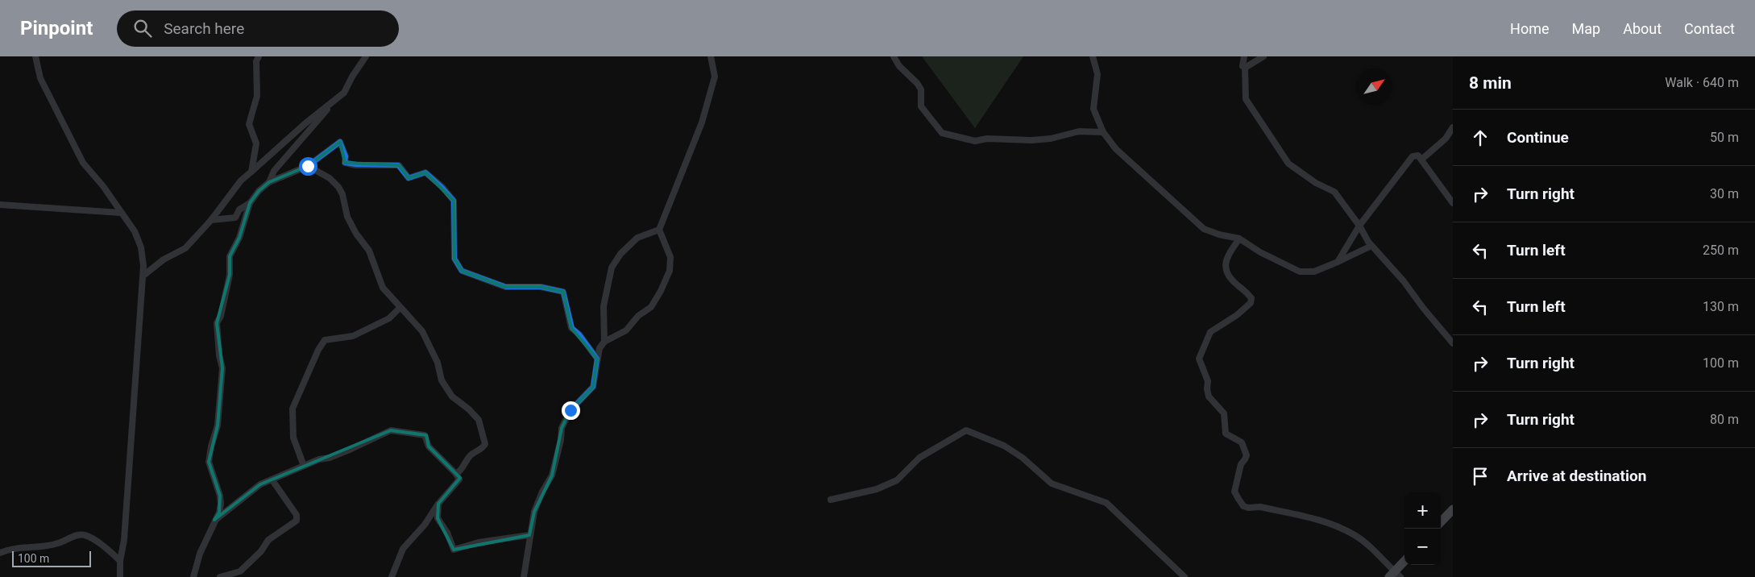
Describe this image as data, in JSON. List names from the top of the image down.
{
  "scale_bar": "100 m",
  "north": "top right",
  "page": {
    "header": "Pinpoint",
    "search": "Search here",
    "nav": [
      "Home",
      "Map",
      "About",
      "Contact"
    ],
    "heading": ["8 min", "Walk · 640 m"],
    "list": [
      ["Continue", "50 m"],
      ["Turn right", "30 m"],
      ["Turn left", "250 m"],
      ["Turn left", "130 m"],
      ["Turn right", "100 m"],
      ["Turn right", "80 m"],
      "Arrive at destination"
    ],
    "map_buttons": ["+", "−"],
    "scale": "100 m"
  }
}
